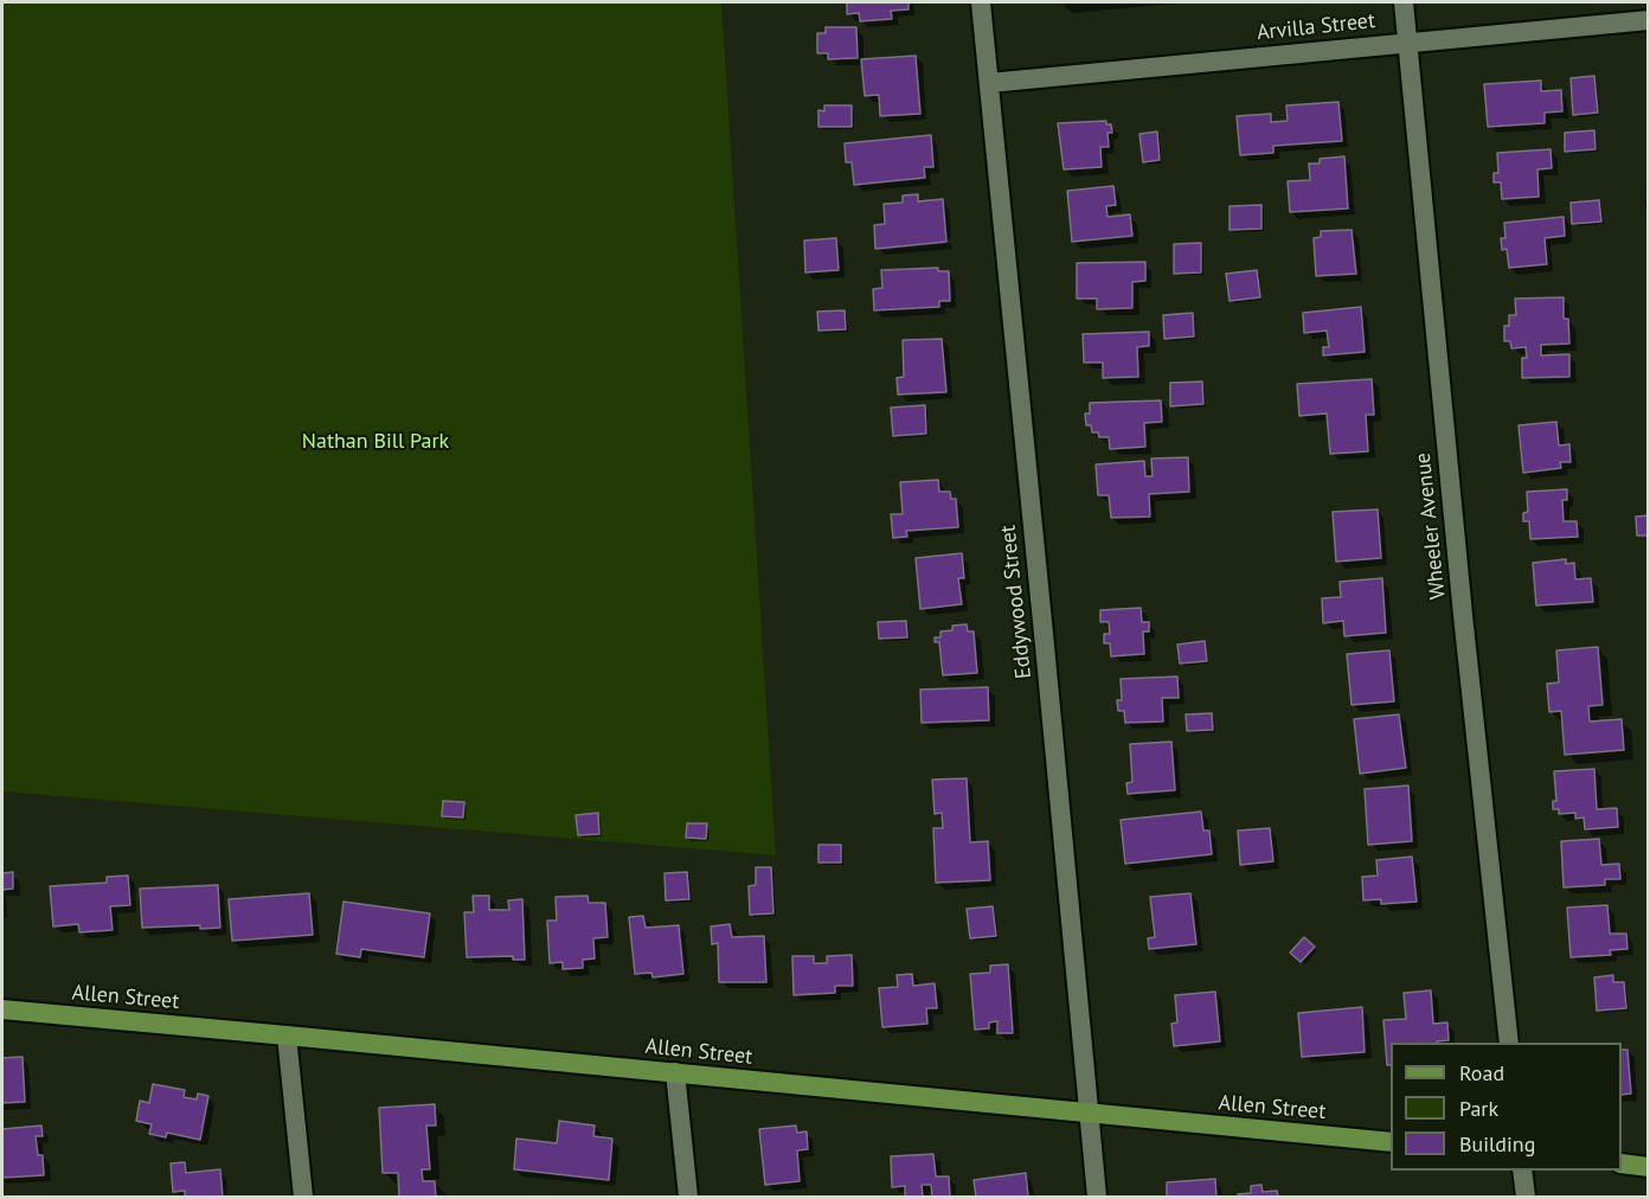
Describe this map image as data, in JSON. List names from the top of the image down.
{
  "streets": {
    "main road": ["Allen Street"],
    "street": ["Arvilla Street", "Wheeler Avenue", "Eddywood Street"]
  },
  "crossings": [
    ["Arvilla Street", "Wheeler Avenue"],
    ["Arvilla Street", "Eddywood Street"],
    ["Eddywood Street", "Allen Street"]
  ],
  "parks": ["Nathan Bill Park"],
  "legend": ["Road", "Park", "Building"]
}
